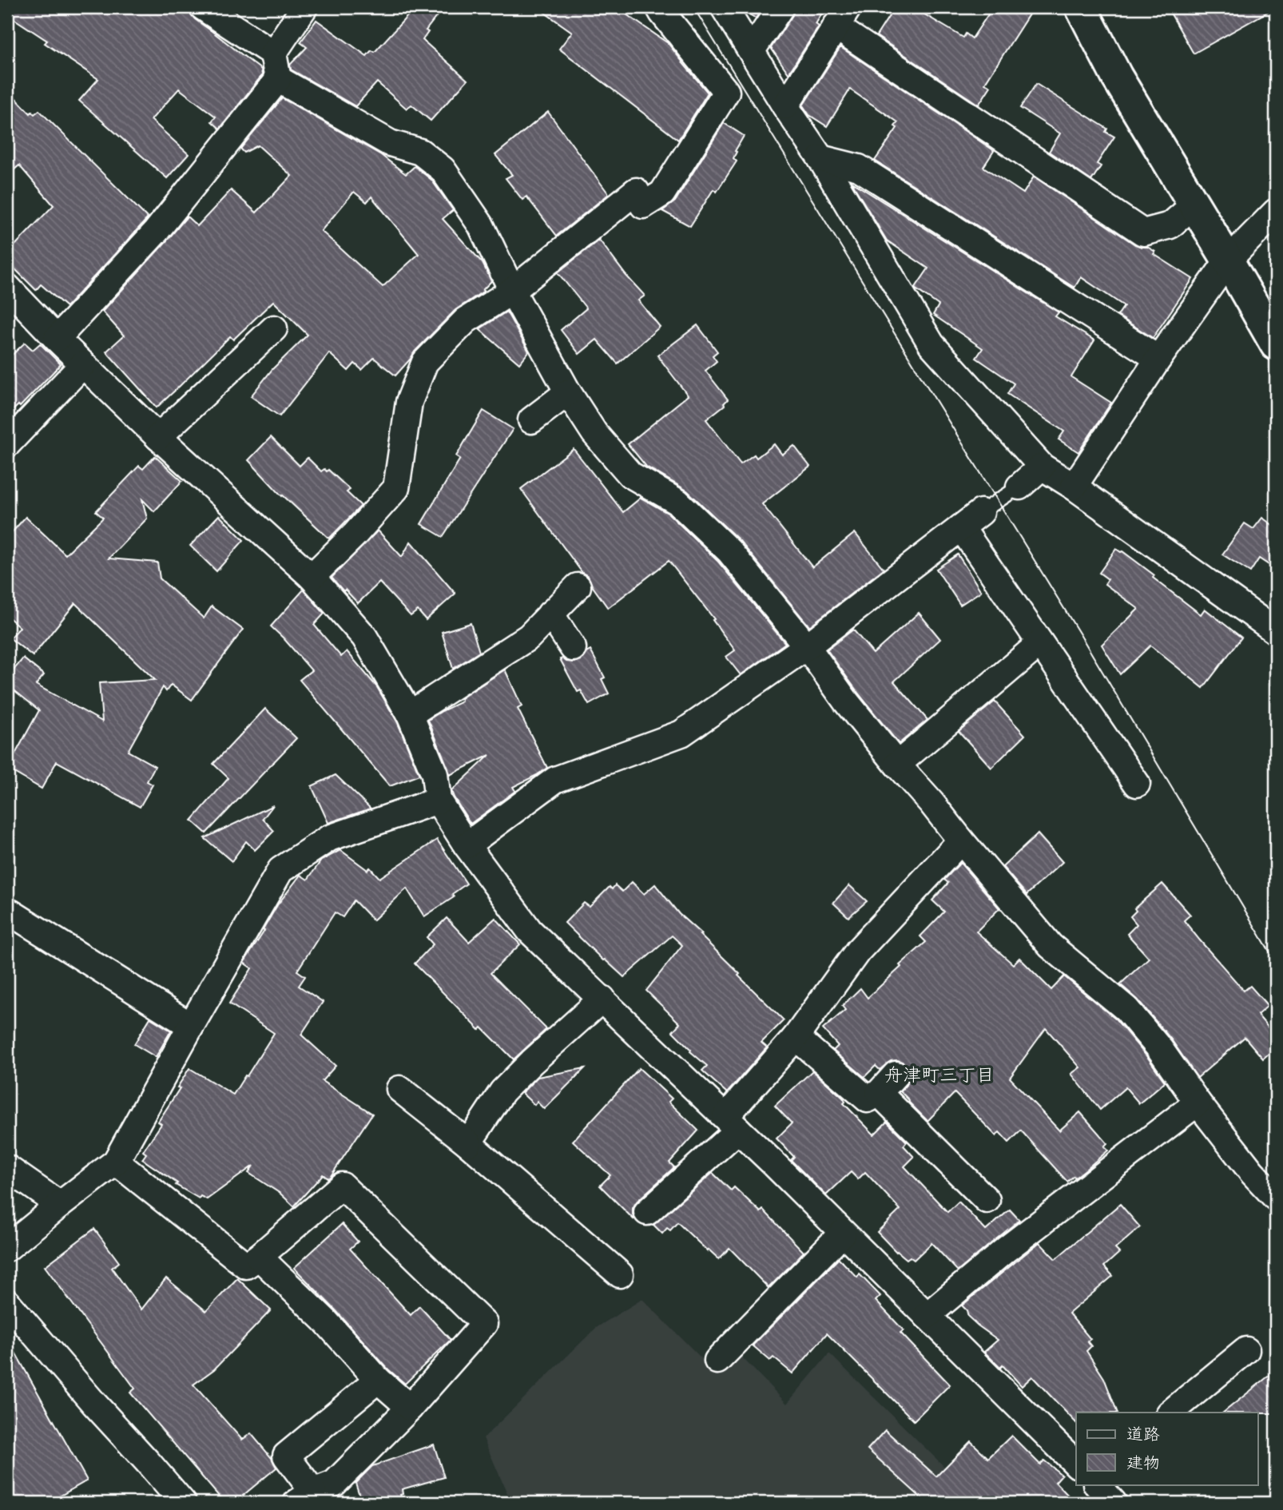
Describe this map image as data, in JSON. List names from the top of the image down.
{
  "districts": ["舟津町三丁目"],
  "legend": ["道路", "建物"]
}
